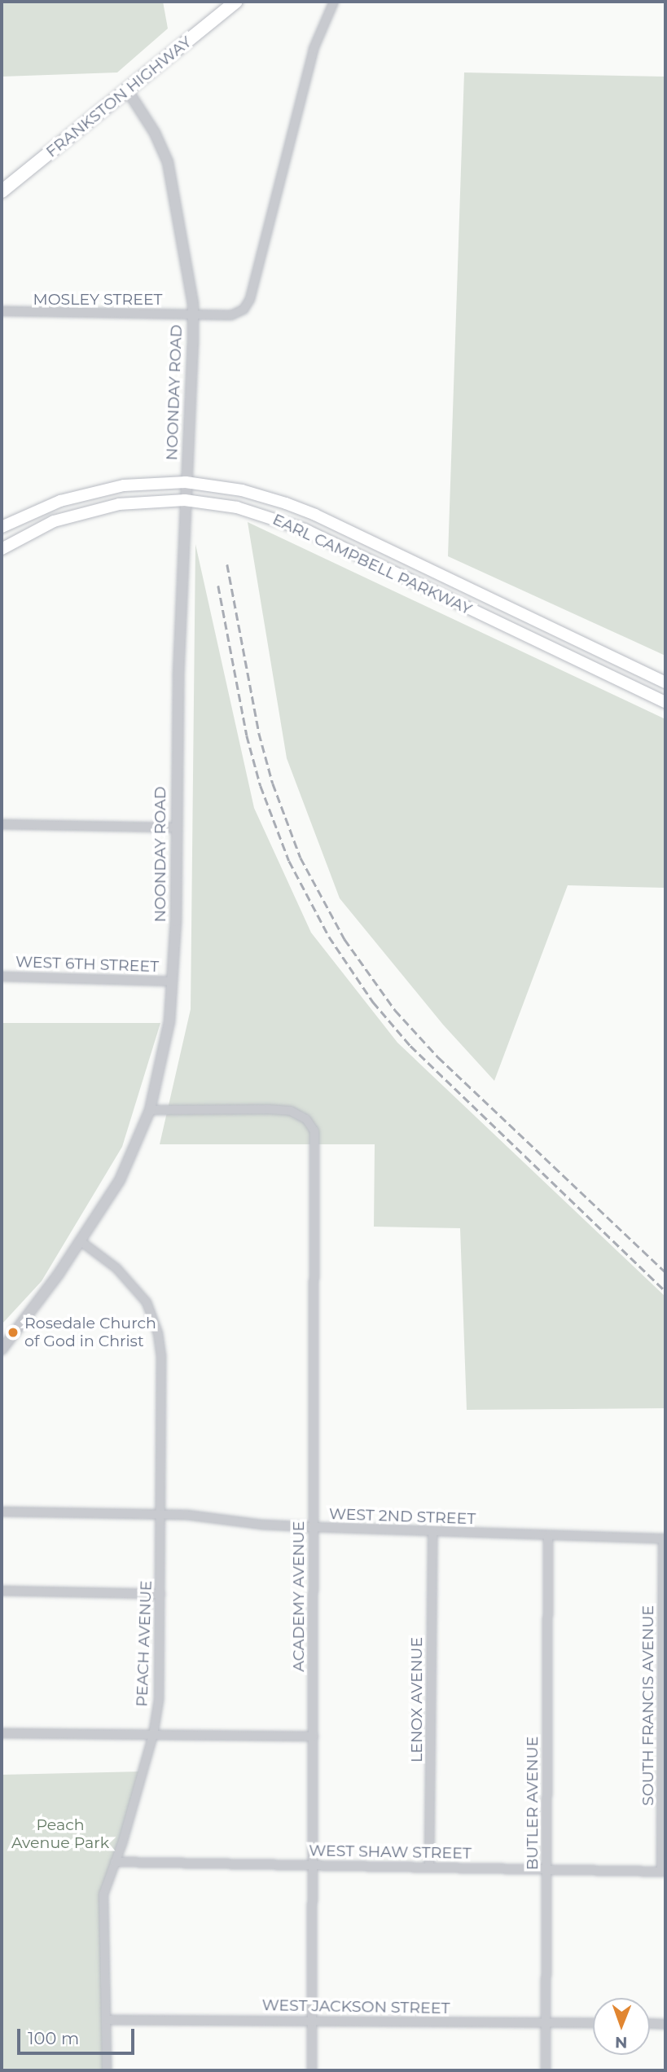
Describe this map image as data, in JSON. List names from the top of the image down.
{
  "streets": {
    "main road": ["FRANKSTON HIGHWAY", "EARL CAMPBELL PARKWAY"],
    "street": [
      "MOSLEY STREET",
      "NOONDAY ROAD",
      "WEST 6TH STREET",
      "WEST 2ND STREET",
      "ACADEMY AVENUE",
      "PEACH AVENUE",
      "LENOX AVENUE",
      "SOUTH FRANCIS AVENUE",
      "BUTLER AVENUE",
      "WEST SHAW STREET",
      "WEST JACKSON STREET"
    ]
  },
  "crossings": [
    ["FRANKSTON HIGHWAY", "NOONDAY ROAD"],
    ["MOSLEY STREET", "NOONDAY ROAD"],
    ["NOONDAY ROAD", "EARL CAMPBELL PARKWAY"],
    ["NOONDAY ROAD", "WEST 6TH STREET"],
    ["NOONDAY ROAD", "ACADEMY AVENUE"],
    ["NOONDAY ROAD", "PEACH AVENUE"],
    ["WEST 2ND STREET", "ACADEMY AVENUE"],
    ["WEST 2ND STREET", "PEACH AVENUE"],
    ["WEST 2ND STREET", "LENOX AVENUE"],
    ["WEST 2ND STREET", "SOUTH FRANCIS AVENUE"],
    ["WEST 2ND STREET", "BUTLER AVENUE"],
    ["ACADEMY AVENUE", "WEST SHAW STREET"],
    ["ACADEMY AVENUE", "WEST JACKSON STREET"],
    ["PEACH AVENUE", "WEST SHAW STREET"],
    ["PEACH AVENUE", "WEST JACKSON STREET"],
    ["LENOX AVENUE", "WEST SHAW STREET"],
    ["SOUTH FRANCIS AVENUE", "WEST SHAW STREET"],
    ["BUTLER AVENUE", "WEST SHAW STREET"],
    ["BUTLER AVENUE", "WEST JACKSON STREET"]
  ],
  "parks": ["Peach Avenue Park"],
  "places": ["Rosedale Church of God in Christ"],
  "scale_bar": "100 m",
  "north": "bottom"
}
